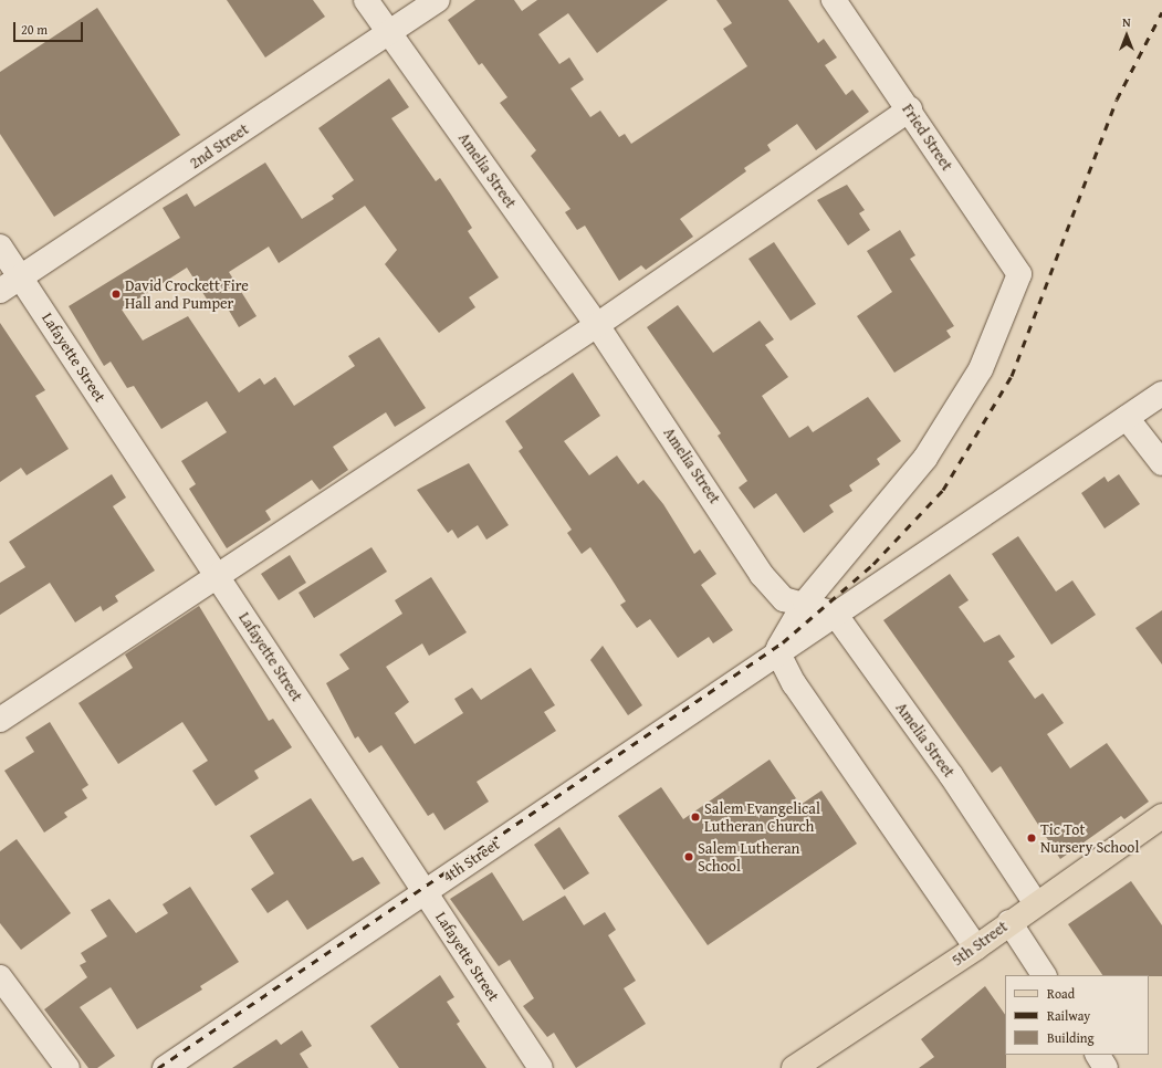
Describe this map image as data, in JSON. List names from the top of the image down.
{
  "streets": {
    "main road": ["5th Street"],
    "street": [
      "Fried Street",
      "2nd Street",
      "Amelia Street",
      "Lafayette Street",
      "4th Street"
    ]
  },
  "crossings": [
    ["Fried Street", "Amelia Street"],
    ["2nd Street", "Amelia Street"],
    ["2nd Street", "Lafayette Street"],
    ["Amelia Street", "4th Street"],
    ["Amelia Street", "5th Street"],
    ["Lafayette Street", "4th Street"]
  ],
  "places": [
    "David Crockett Fire Hall and Pumper",
    "Salem Evangelical Lutheran Church",
    "Tic Tot Nursery School",
    "Salem Lutheran School"
  ],
  "legend": ["Road", "Railway", "Building"],
  "scale_bar": "20 m",
  "north": "top"
}
